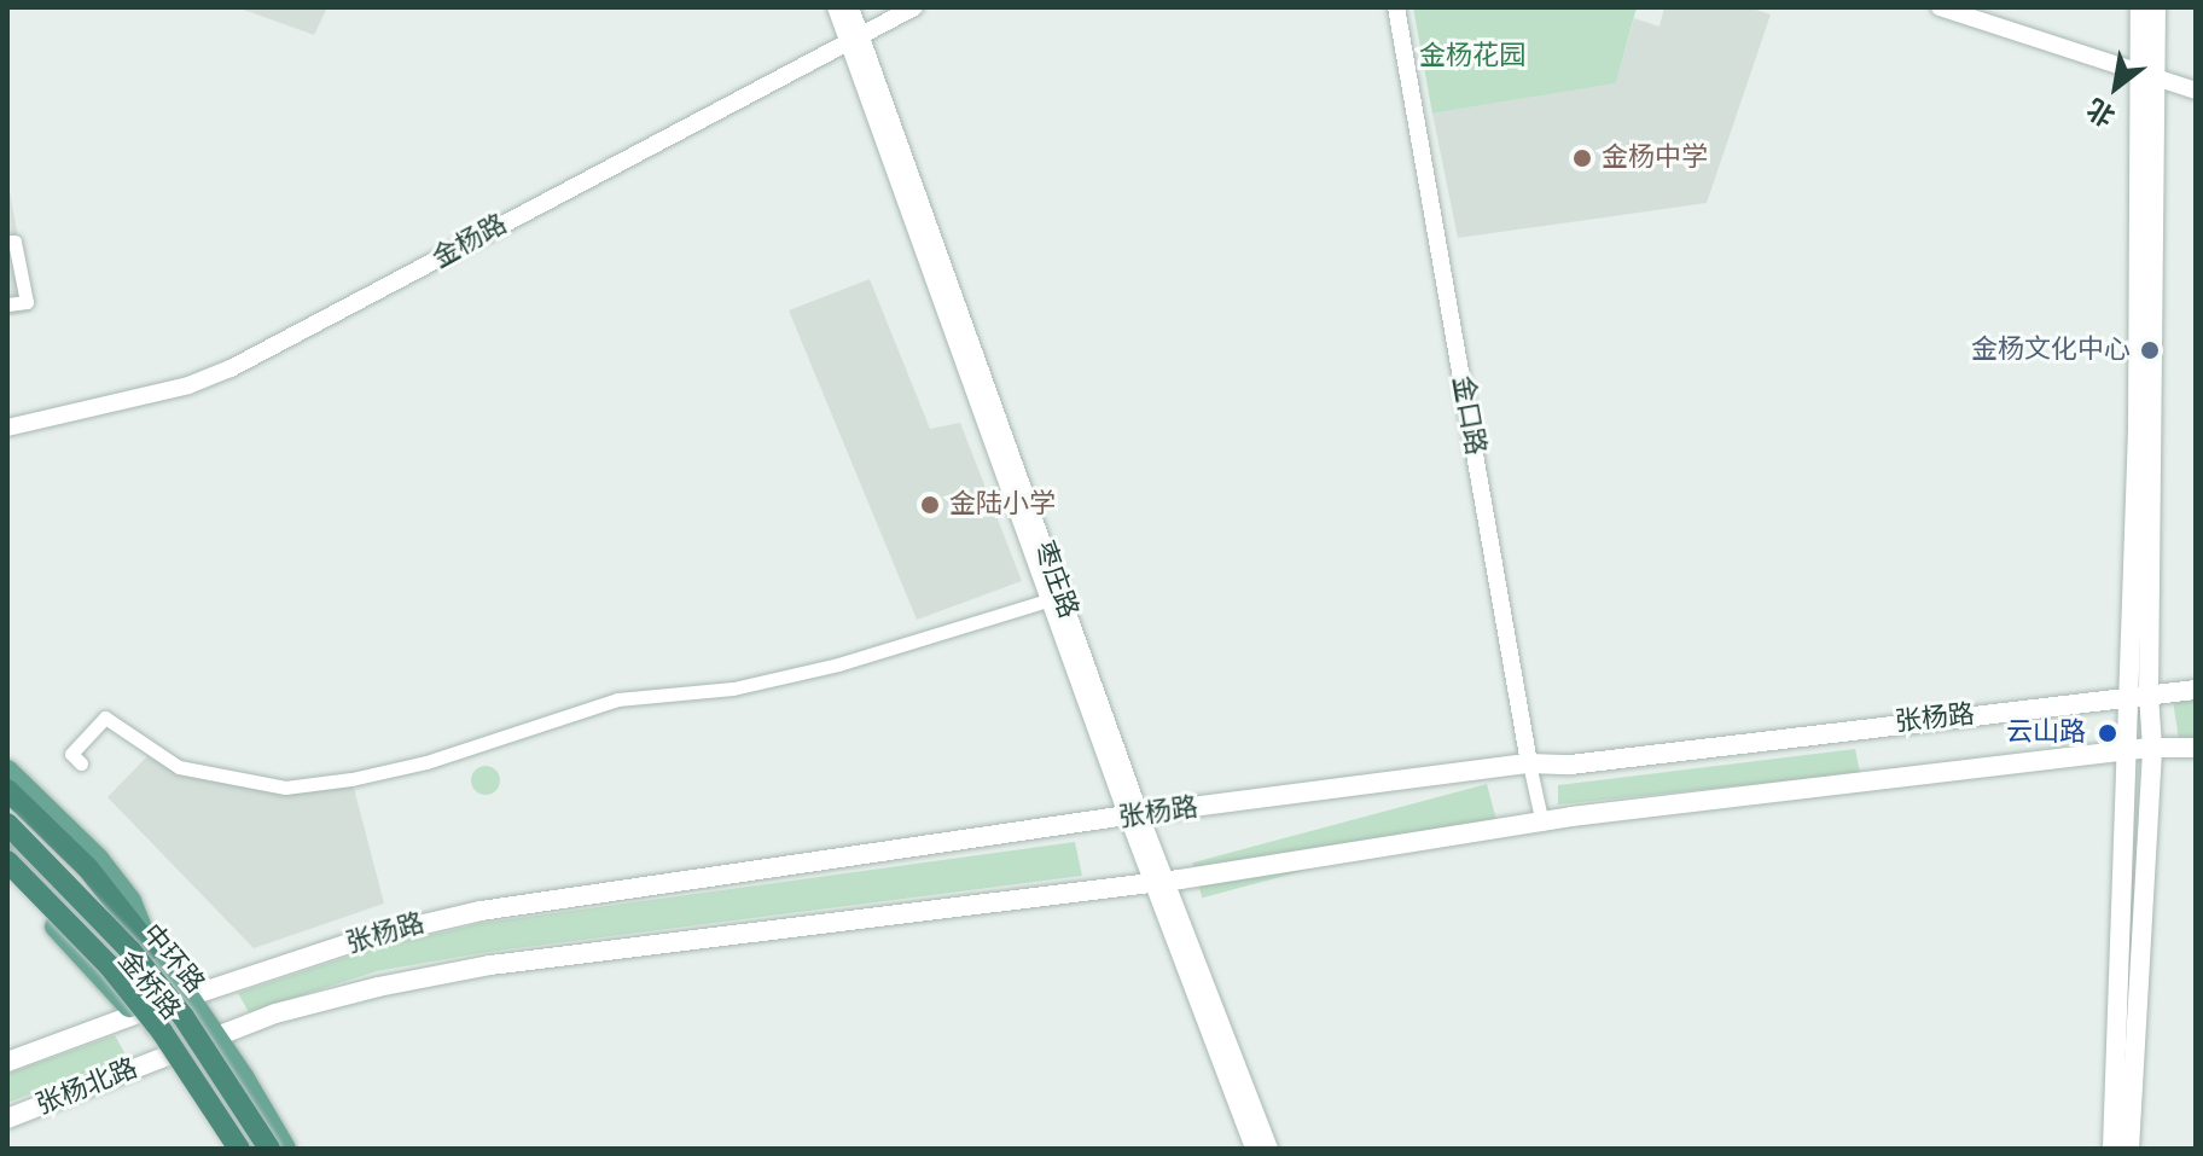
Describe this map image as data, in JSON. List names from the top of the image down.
{
  "streets": {
    "highway": ["中环路"],
    "main road": ["张杨路", "金桥路", "张杨北路"],
    "street": ["金杨路", "金口路", "枣庄路"]
  },
  "crossings": [
    ["金杨路", "枣庄路"],
    ["金口路", "张杨路"],
    ["枣庄路", "张杨路"],
    ["张杨路", "金桥路"],
    ["张杨路", "张杨北路"],
    ["金桥路", "张杨北路"]
  ],
  "parks": ["金杨花园"],
  "places": [
    "金杨中学",
    "金杨文化中心",
    "金陆小学",
    "云山路"
  ],
  "north": "bottom left"
}
